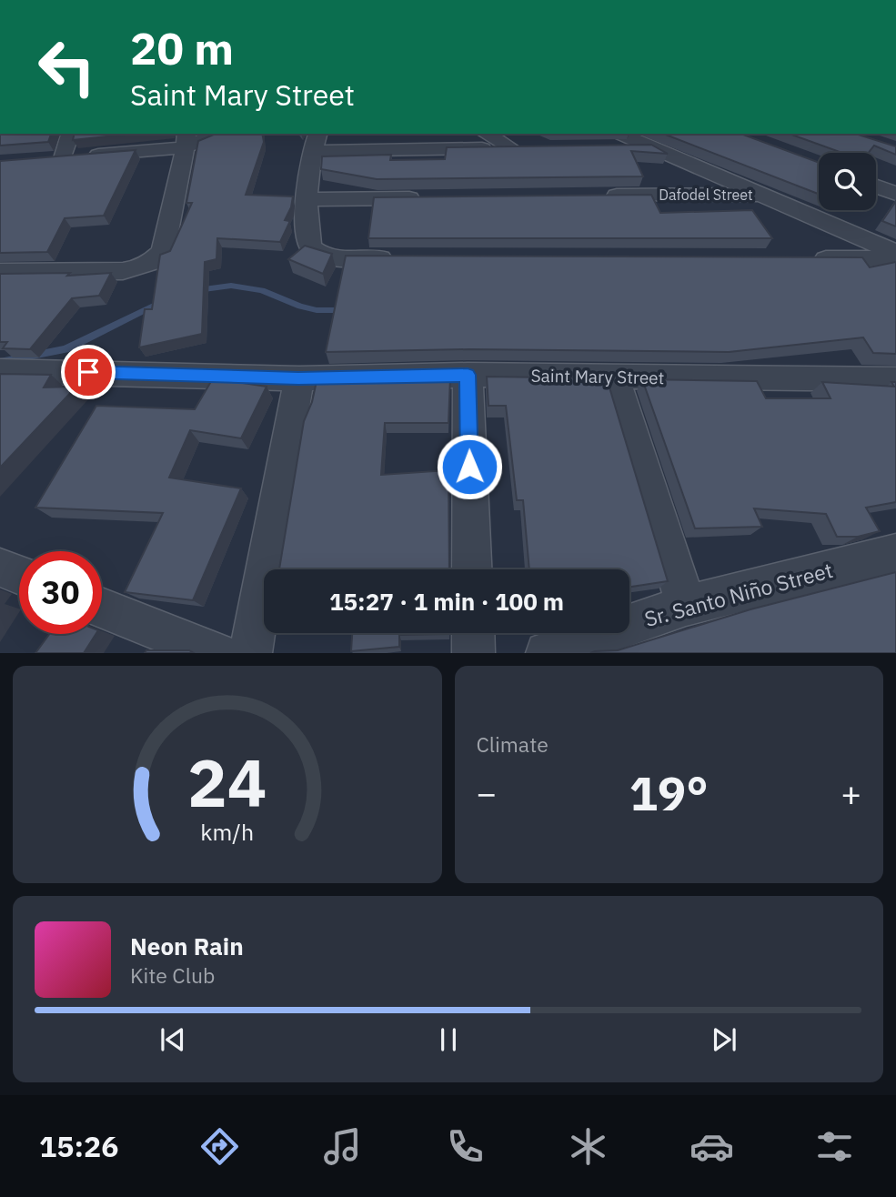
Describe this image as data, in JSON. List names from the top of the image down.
{
  "streets": {
    "street": ["Dafodel Street", "Saint Mary Street", "Sr. Santo Niño Street"]
  },
  "page": {
    "turn": ["20 m", "Saint Mary Street"],
    "limit": "30",
    "trip": "15:27 · 1 min · 100 m",
    "tile": "Climate",
    "heat": ["−", "19°", "+"],
    "song": ["Neon Rain", "Kite Club"],
    "tabs": "15:26",
    "gauge": ["24", "km/h"]
  }
}
